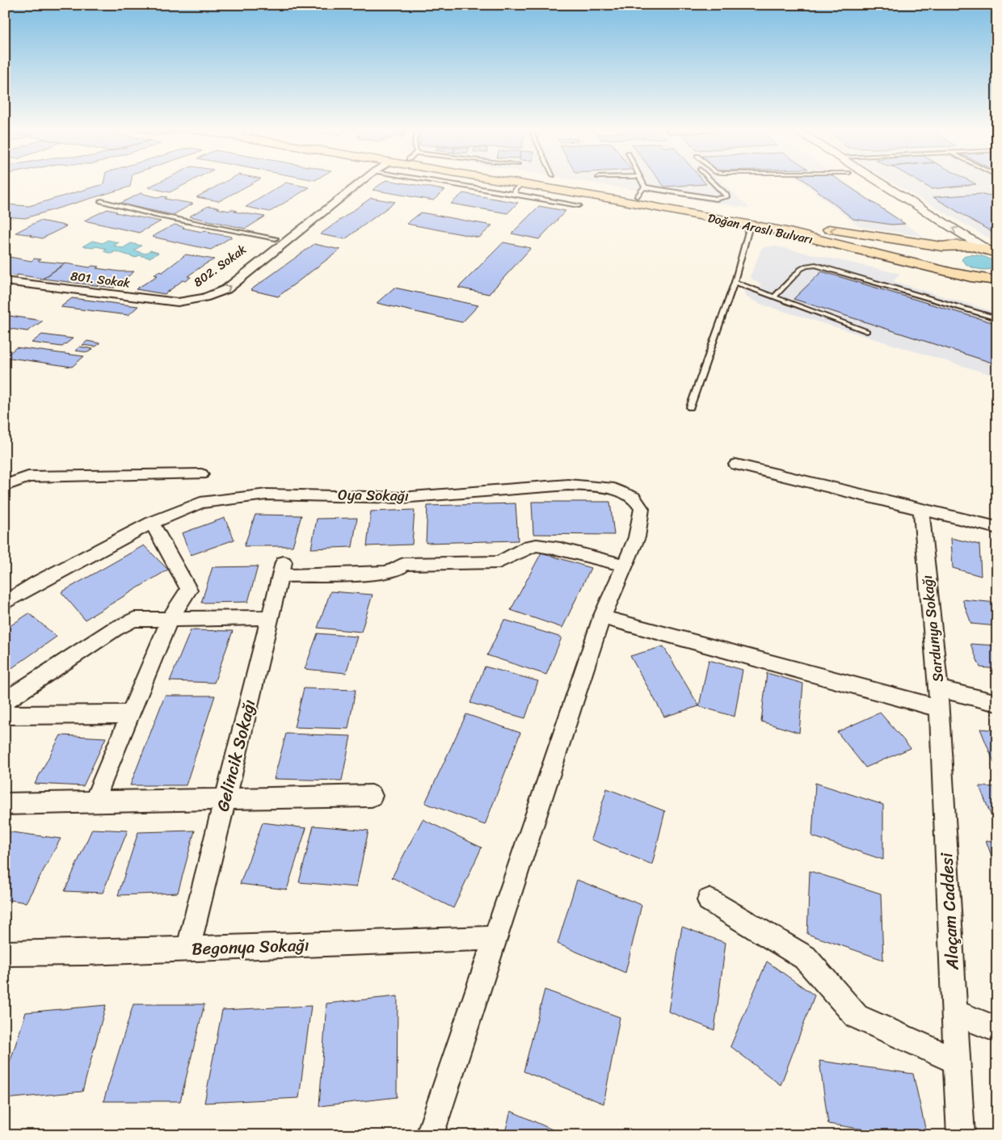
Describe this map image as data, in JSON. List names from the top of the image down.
{
  "streets": {
    "main road": ["Doğan Araslı Bulvarı"],
    "street": [
      "802. Sokak",
      "801. Sokak",
      "Oya Sokağı",
      "Sardunya Sokağı",
      "Gelincik Sokağı",
      "Alaçam Caddesi",
      "Begonya Sokağı"
    ]
  },
  "crossings": [
    ["802. Sokak", "801. Sokak"],
    ["Oya Sokağı", "Gelincik Sokağı"],
    ["Oya Sokağı", "Begonya Sokağı"],
    ["Sardunya Sokağı", "Alaçam Caddesi"],
    ["Gelincik Sokağı", "Begonya Sokağı"]
  ]
}
